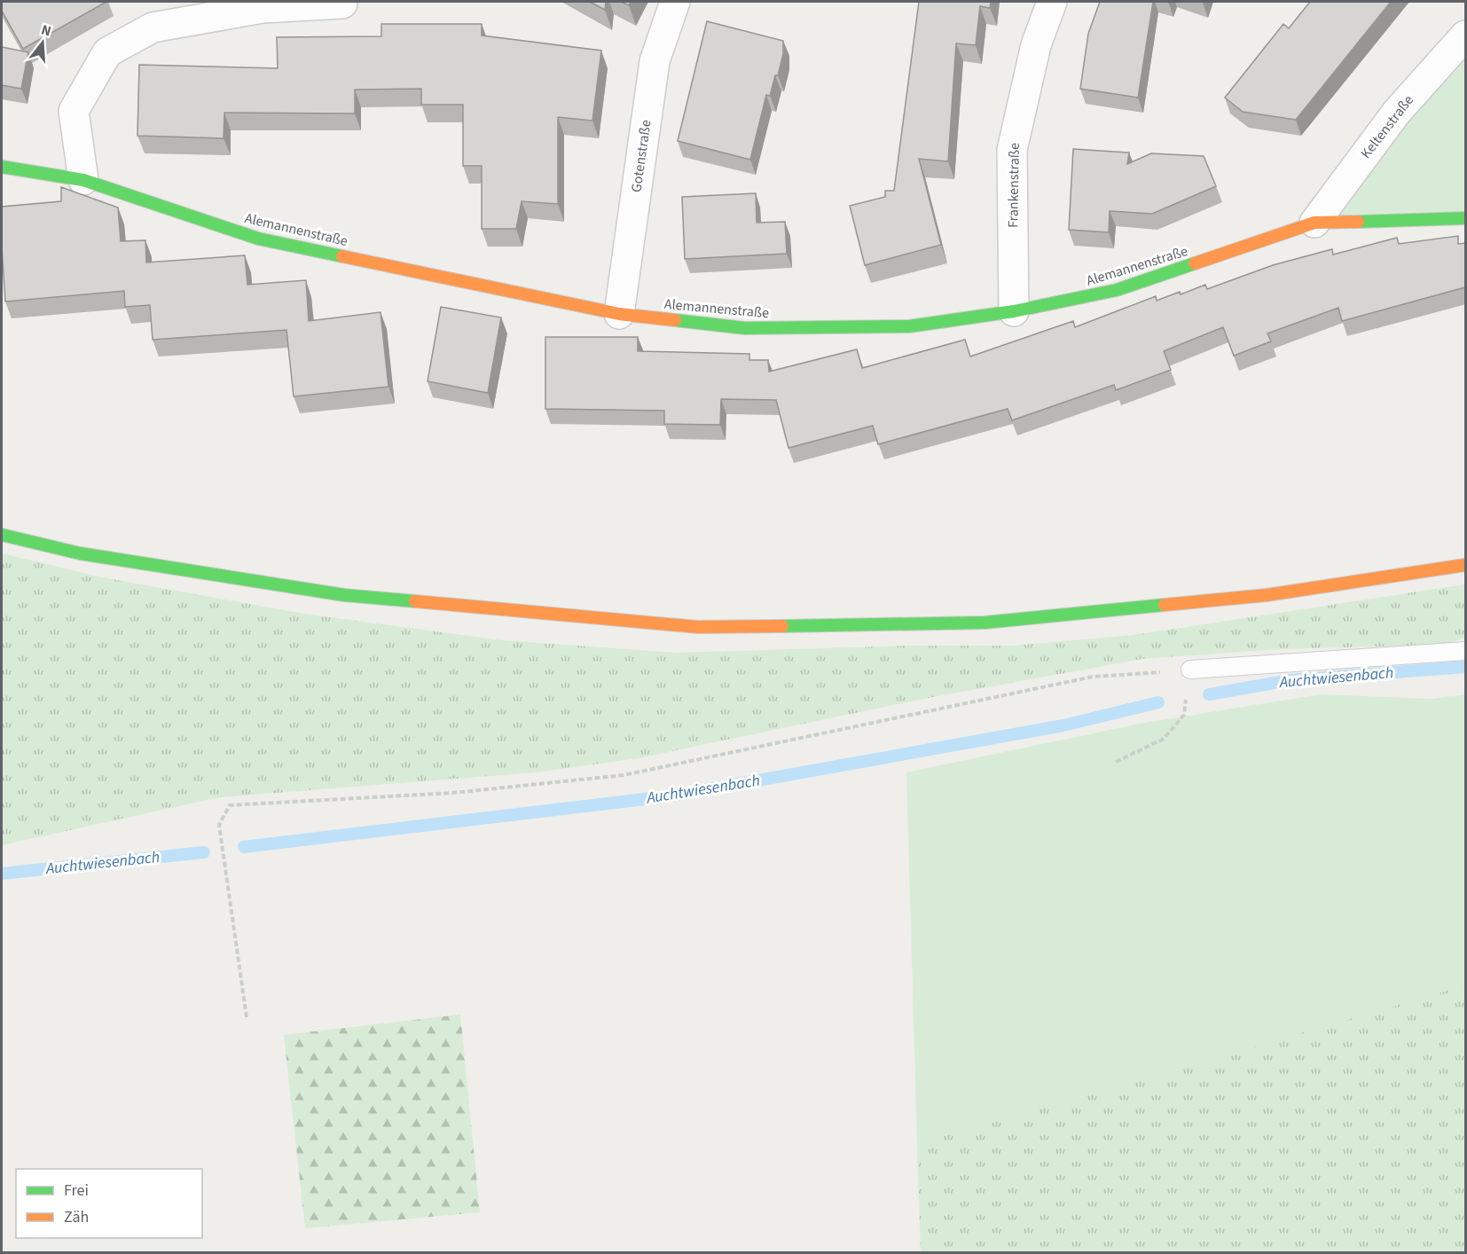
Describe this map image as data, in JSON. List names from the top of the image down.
{
  "streets": {
    "street": [
      "Keltenstraße",
      "Gotenstraße",
      "Frankenstraße",
      "Alemannenstraße"
    ]
  },
  "crossings": [
    ["Keltenstraße", "Alemannenstraße"],
    ["Gotenstraße", "Alemannenstraße"],
    ["Frankenstraße", "Alemannenstraße"]
  ],
  "water": ["Auchtwiesenbach"],
  "legend": ["Frei", "Zäh"],
  "north": "top"
}
